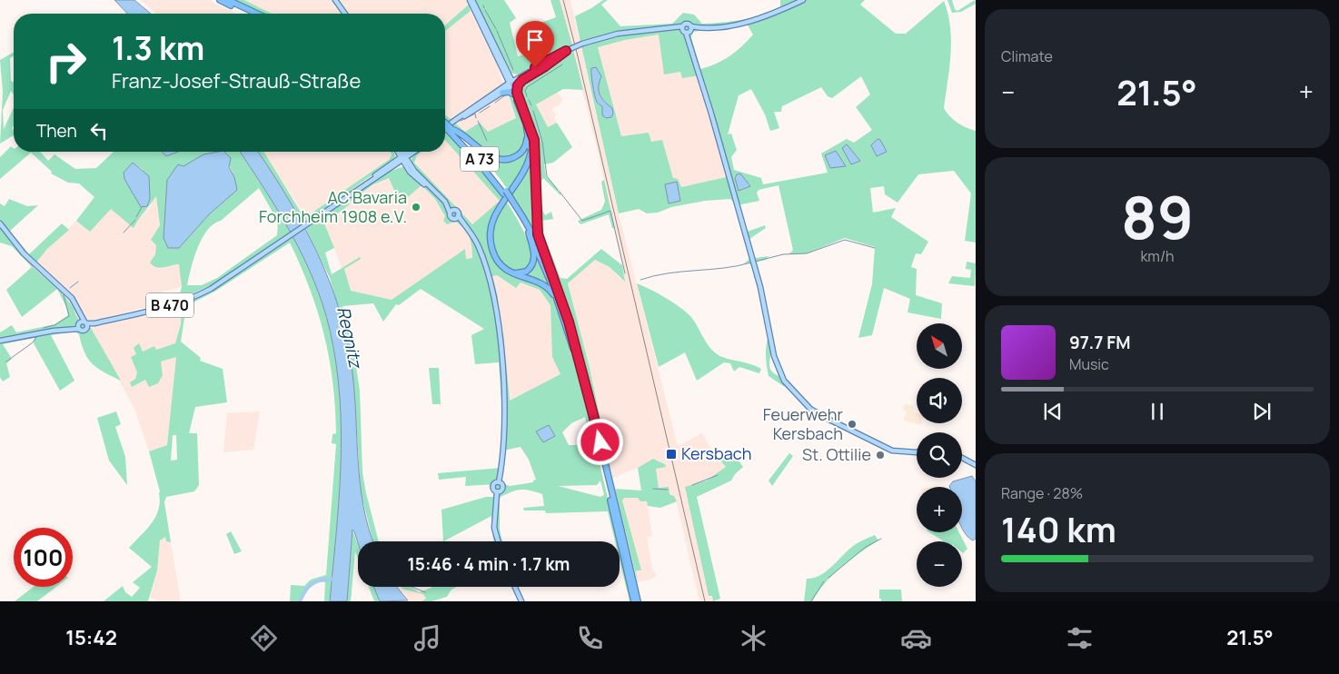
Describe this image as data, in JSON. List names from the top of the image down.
{
  "streets": {
    "highway": ["A 73"],
    "main road": ["B 470"]
  },
  "water": ["Regnitz"],
  "places": {
    "other": ["AC Bavaria Forchheim 1908 e.V.", "Feuerwehr Kersbach", "St. Ottilie"],
    "transit": ["Kersbach"]
  },
  "north": "top left",
  "page": {
    "tile": [
      "Climate",
      ["89", "km/h"],
      ["Range · 28%", "140 km"]
    ],
    "turn": ["1.3 km", "Franz-Josef-Strauß-Straße"],
    "heat": ["−", "21.5°", "+"],
    "then": "Then",
    "map_buttons": ["+", "−"],
    "song": ["97.7 FM", "Music"],
    "limit": "100",
    "trip": "15:46 · 4 min · 1.7 km",
    "tabs": ["15:42", "21.5°"]
  }
}
